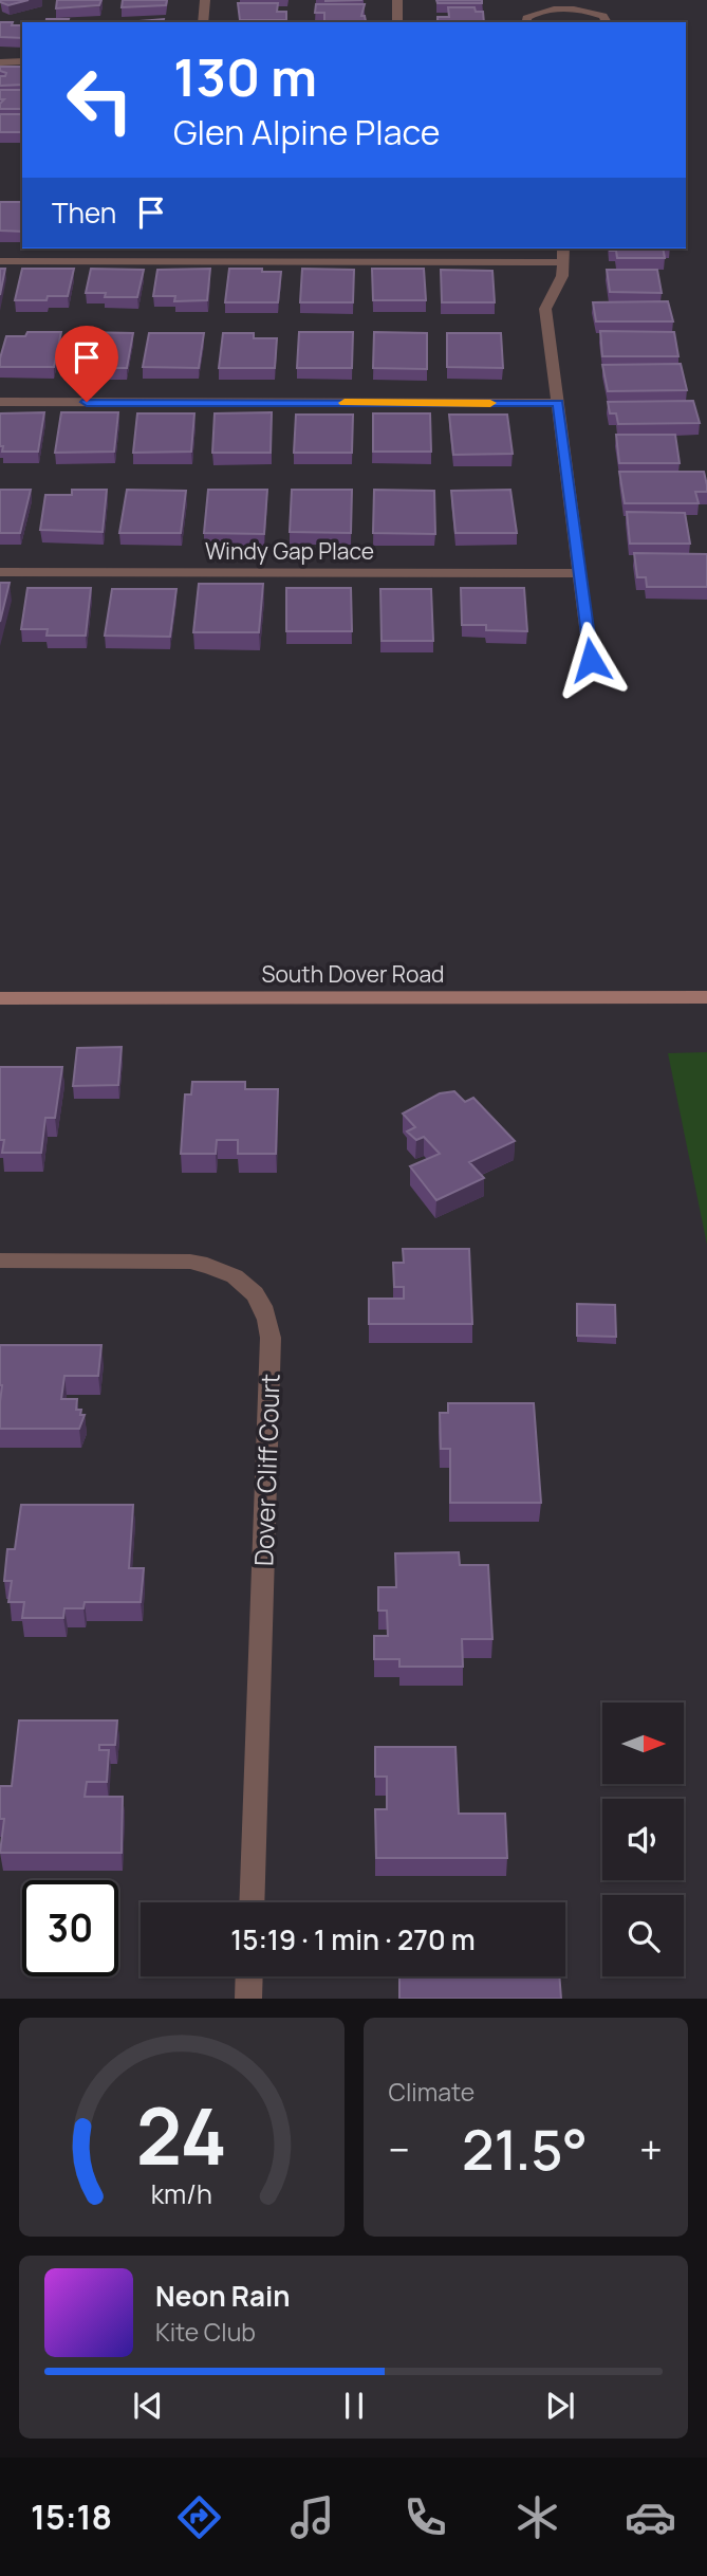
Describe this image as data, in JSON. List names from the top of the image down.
{
  "streets": {
    "street": ["Windy Gap Place", "South Dover Road", "Dover Cliff Court"]
  },
  "north": "right",
  "page": {
    "turn": ["130 m", "Glen Alpine Place"],
    "then": "Then",
    "limit": "30",
    "trip": "15:19 · 1 min · 270 m",
    "tile": "Climate",
    "heat": ["−", "21.5°", "+"],
    "song": ["Neon Rain", "Kite Club"],
    "tabs": "15:18",
    "gauge": ["24", "km/h"]
  }
}
